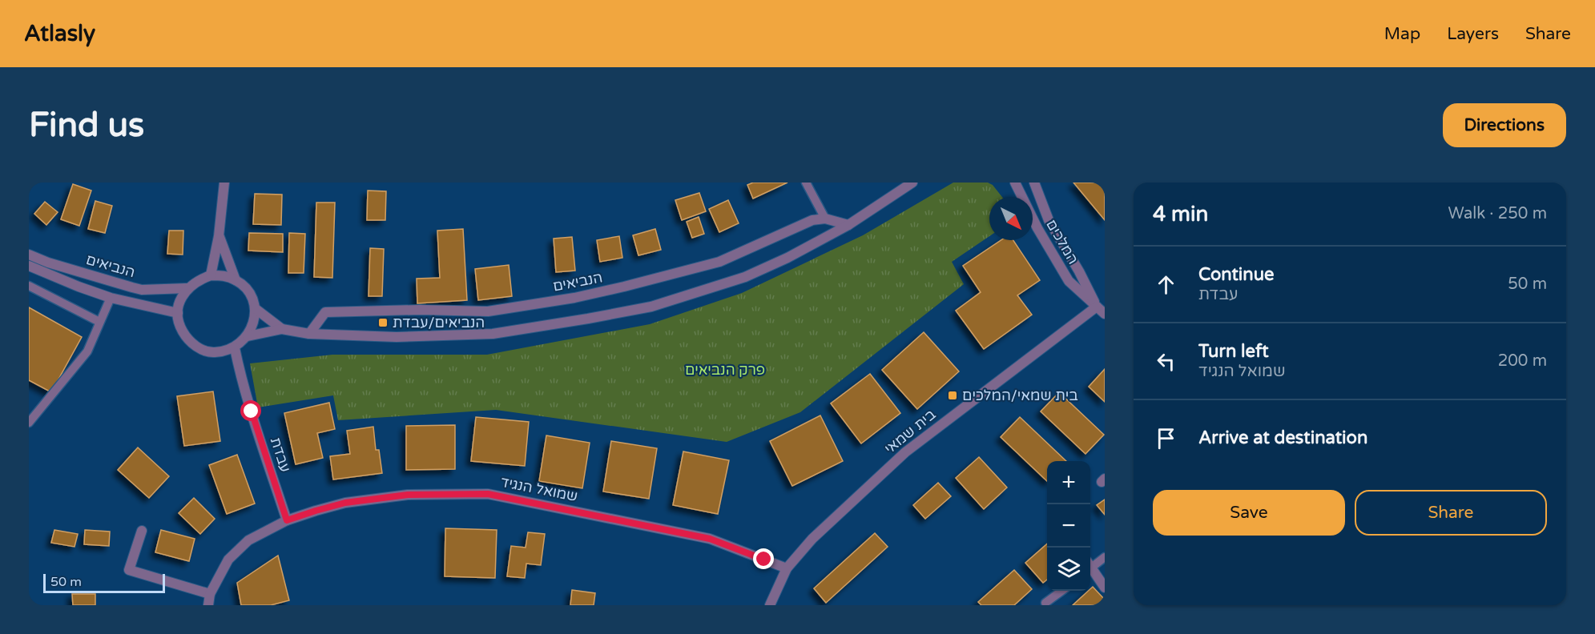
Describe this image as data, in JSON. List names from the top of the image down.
{
  "streets": {
    "street": [
      "המלכים",
      "הנביאים",
      "בית שמאי",
      "עבדת",
      "שמואל הנגיד"
    ]
  },
  "crossings": [
    ["המלכים", "בית שמאי"],
    ["הנביאים", "עבדת"],
    ["בית שמאי", "שמואל הנגיד"],
    ["עבדת", "שמואל הנגיד"]
  ],
  "parks": ["פרק הנביאים"],
  "places": {
    "transit": ["הנביאים/עבדת", "בית שמאי/המלכים"]
  },
  "scale_bar": "50 m",
  "north": "bottom right",
  "page": {
    "header": "Atlasly",
    "nav": ["Map", "Layers", "Share"],
    "buttons": [
      "Directions",
      ["Save", "Share"]
    ],
    "title": "Find us",
    "heading": ["4 min", "Walk · 250 m"],
    "list": [
      ["Continue", "עבדת", "50 m"],
      ["Turn left", "שמואל הנגיד", "200 m"],
      "Arrive at destination"
    ],
    "map_buttons": ["+", "−"],
    "scale": "50 m"
  }
}
